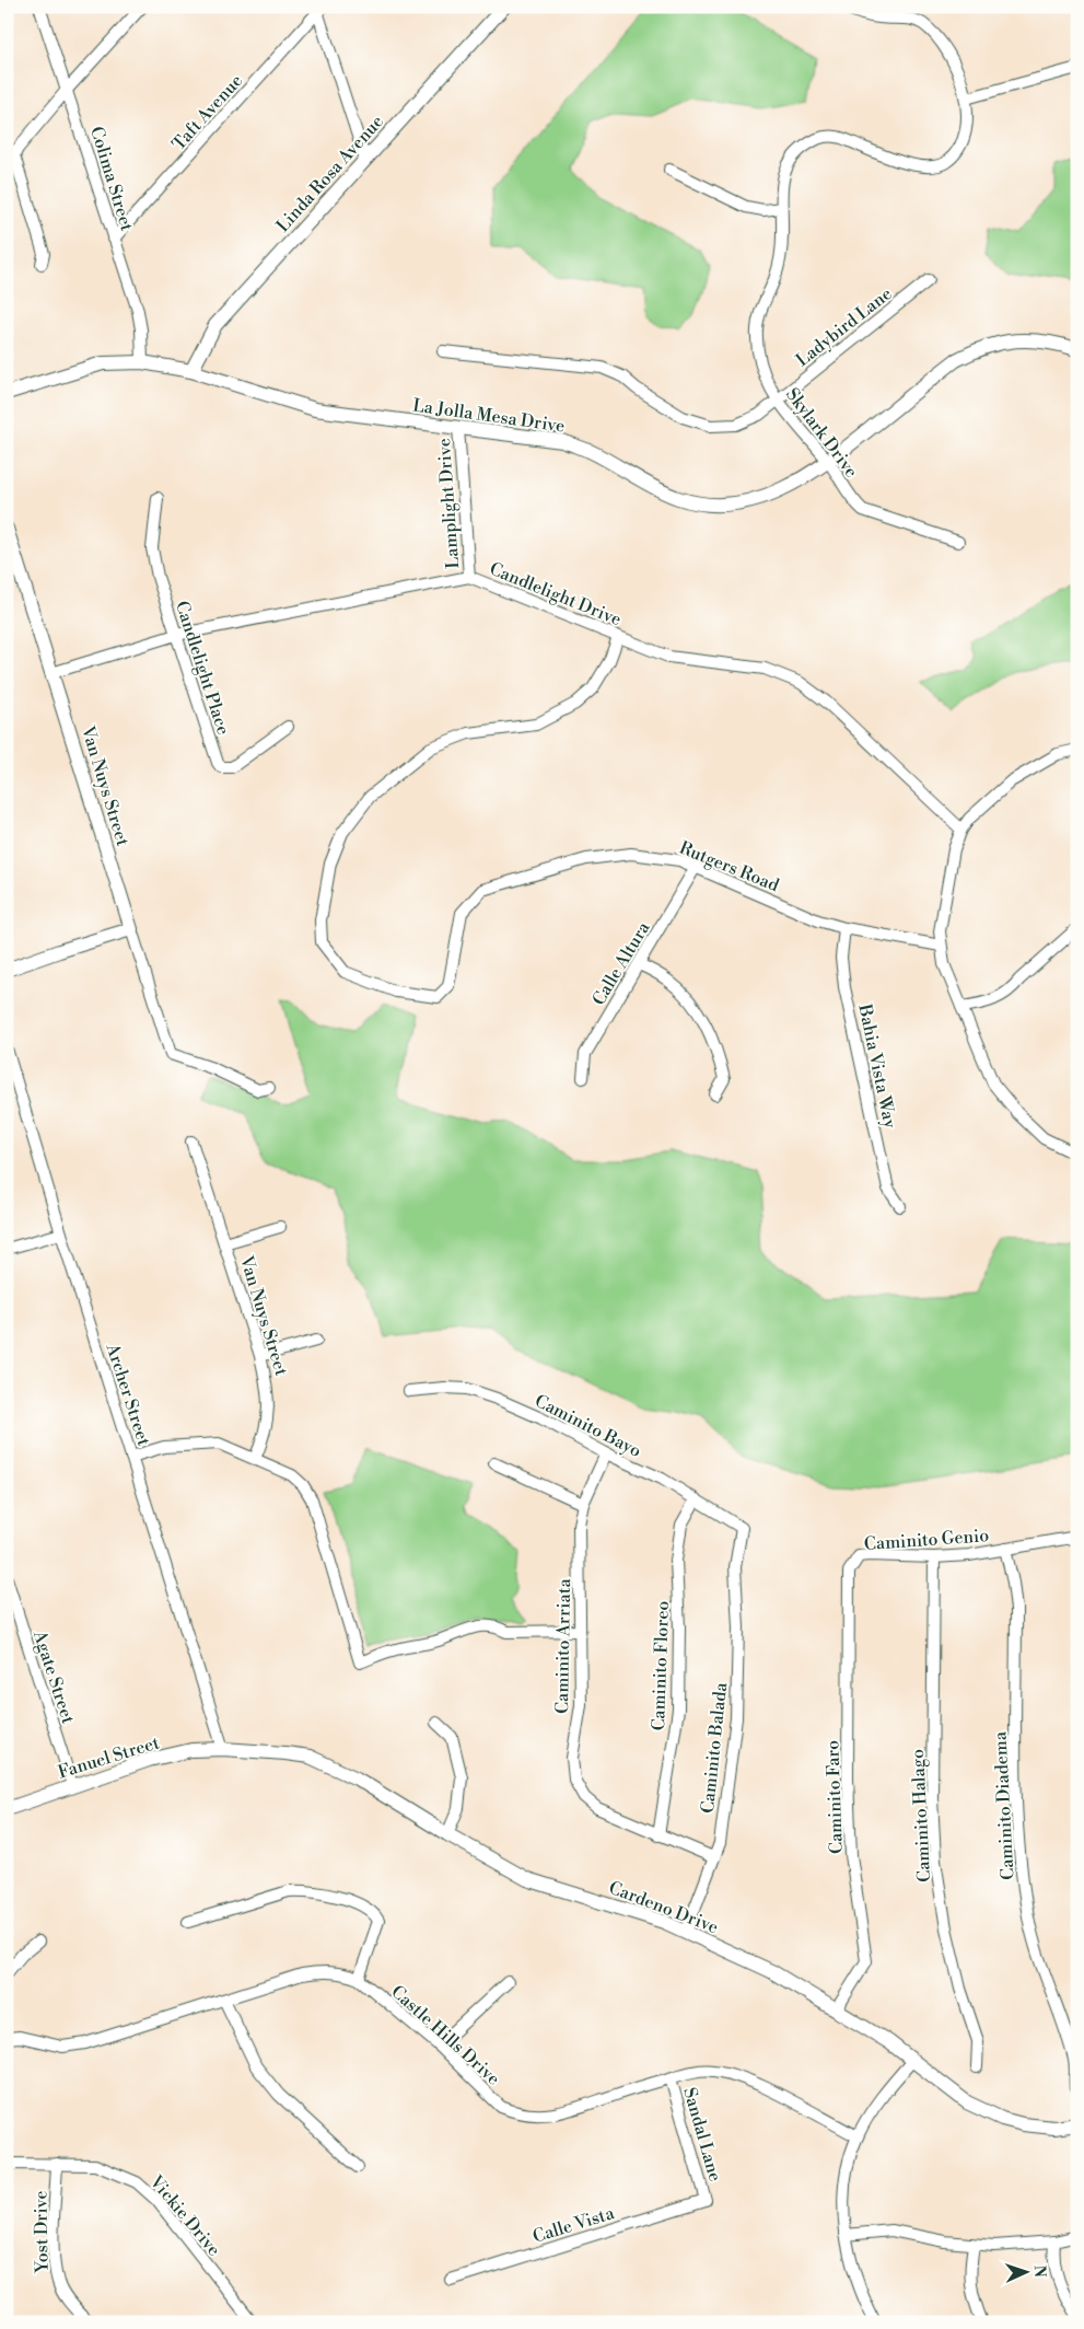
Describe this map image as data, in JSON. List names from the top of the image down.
{
  "streets": {
    "street": [
      "Taft Avenue",
      "Linda Rosa Avenue",
      "Colima Street",
      "Ladybird Lane",
      "La Jolla Mesa Drive",
      "Skylark Drive",
      "Lamplight Drive",
      "Candlelight Drive",
      "Candlelight Place",
      "Van Nuys Street",
      "Rutgers Road",
      "Calle Altura",
      "Bahia Vista Way",
      "Archer Street",
      "Caminito Bayo",
      "Caminito Genio",
      "Caminito Arriata",
      "Caminito Floreo",
      "Agate Street",
      "Caminito Balada",
      "Fanuel Street",
      "Caminito Faro",
      "Caminito Diadema",
      "Caminito Halago",
      "Cardeno Drive",
      "Castle Hills Drive",
      "Sandal Lane",
      "Vickie Drive",
      "Calle Vista",
      "Yost Drive"
    ]
  },
  "crossings": [
    ["Taft Avenue", "Colima Street"],
    ["Linda Rosa Avenue", "La Jolla Mesa Drive"],
    ["Colima Street", "La Jolla Mesa Drive"],
    ["Ladybird Lane", "Skylark Drive"],
    ["La Jolla Mesa Drive", "Skylark Drive"],
    ["La Jolla Mesa Drive", "Lamplight Drive"],
    ["Lamplight Drive", "Candlelight Drive"],
    ["Candlelight Drive", "Candlelight Place"],
    ["Candlelight Drive", "Van Nuys Street"],
    ["Candlelight Drive", "Rutgers Road"],
    ["Rutgers Road", "Calle Altura"],
    ["Rutgers Road", "Bahia Vista Way"],
    ["Archer Street", "Fanuel Street"],
    ["Archer Street", "Cardeno Drive"],
    ["Caminito Bayo", "Caminito Arriata"],
    ["Caminito Bayo", "Caminito Floreo"],
    ["Caminito Bayo", "Caminito Balada"],
    ["Caminito Genio", "Caminito Faro"],
    ["Caminito Genio", "Caminito Diadema"],
    ["Caminito Genio", "Caminito Halago"],
    ["Caminito Arriata", "Caminito Floreo"],
    ["Caminito Arriata", "Caminito Balada"],
    ["Agate Street", "Fanuel Street"],
    ["Caminito Balada", "Cardeno Drive"],
    ["Fanuel Street", "Cardeno Drive"],
    ["Caminito Faro", "Cardeno Drive"],
    ["Castle Hills Drive", "Sandal Lane"],
    ["Sandal Lane", "Calle Vista"],
    ["Vickie Drive", "Yost Drive"]
  ],
  "north": "right"
}
